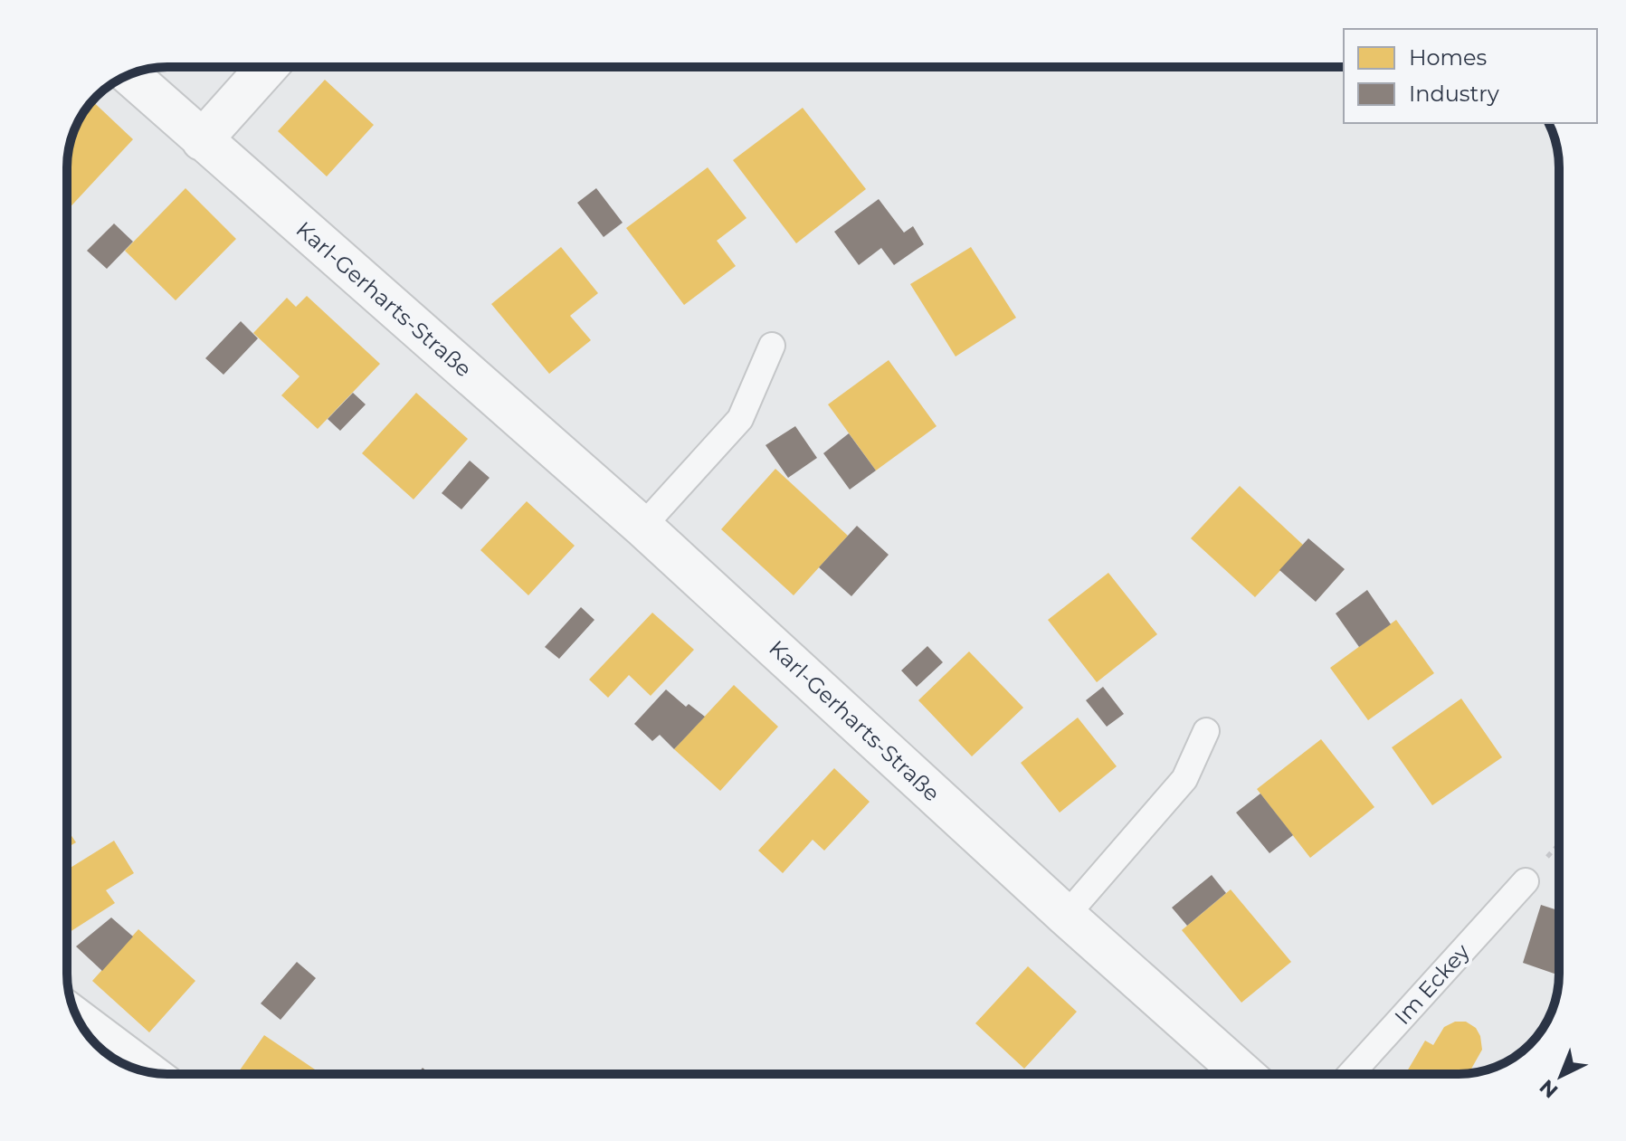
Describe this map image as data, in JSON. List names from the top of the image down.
{
  "streets": {
    "street": ["Karl-Gerharts-Straße"],
    "lane": ["Im Eckey"]
  },
  "legend": ["Homes", "Industry"],
  "north": "bottom left"
}
